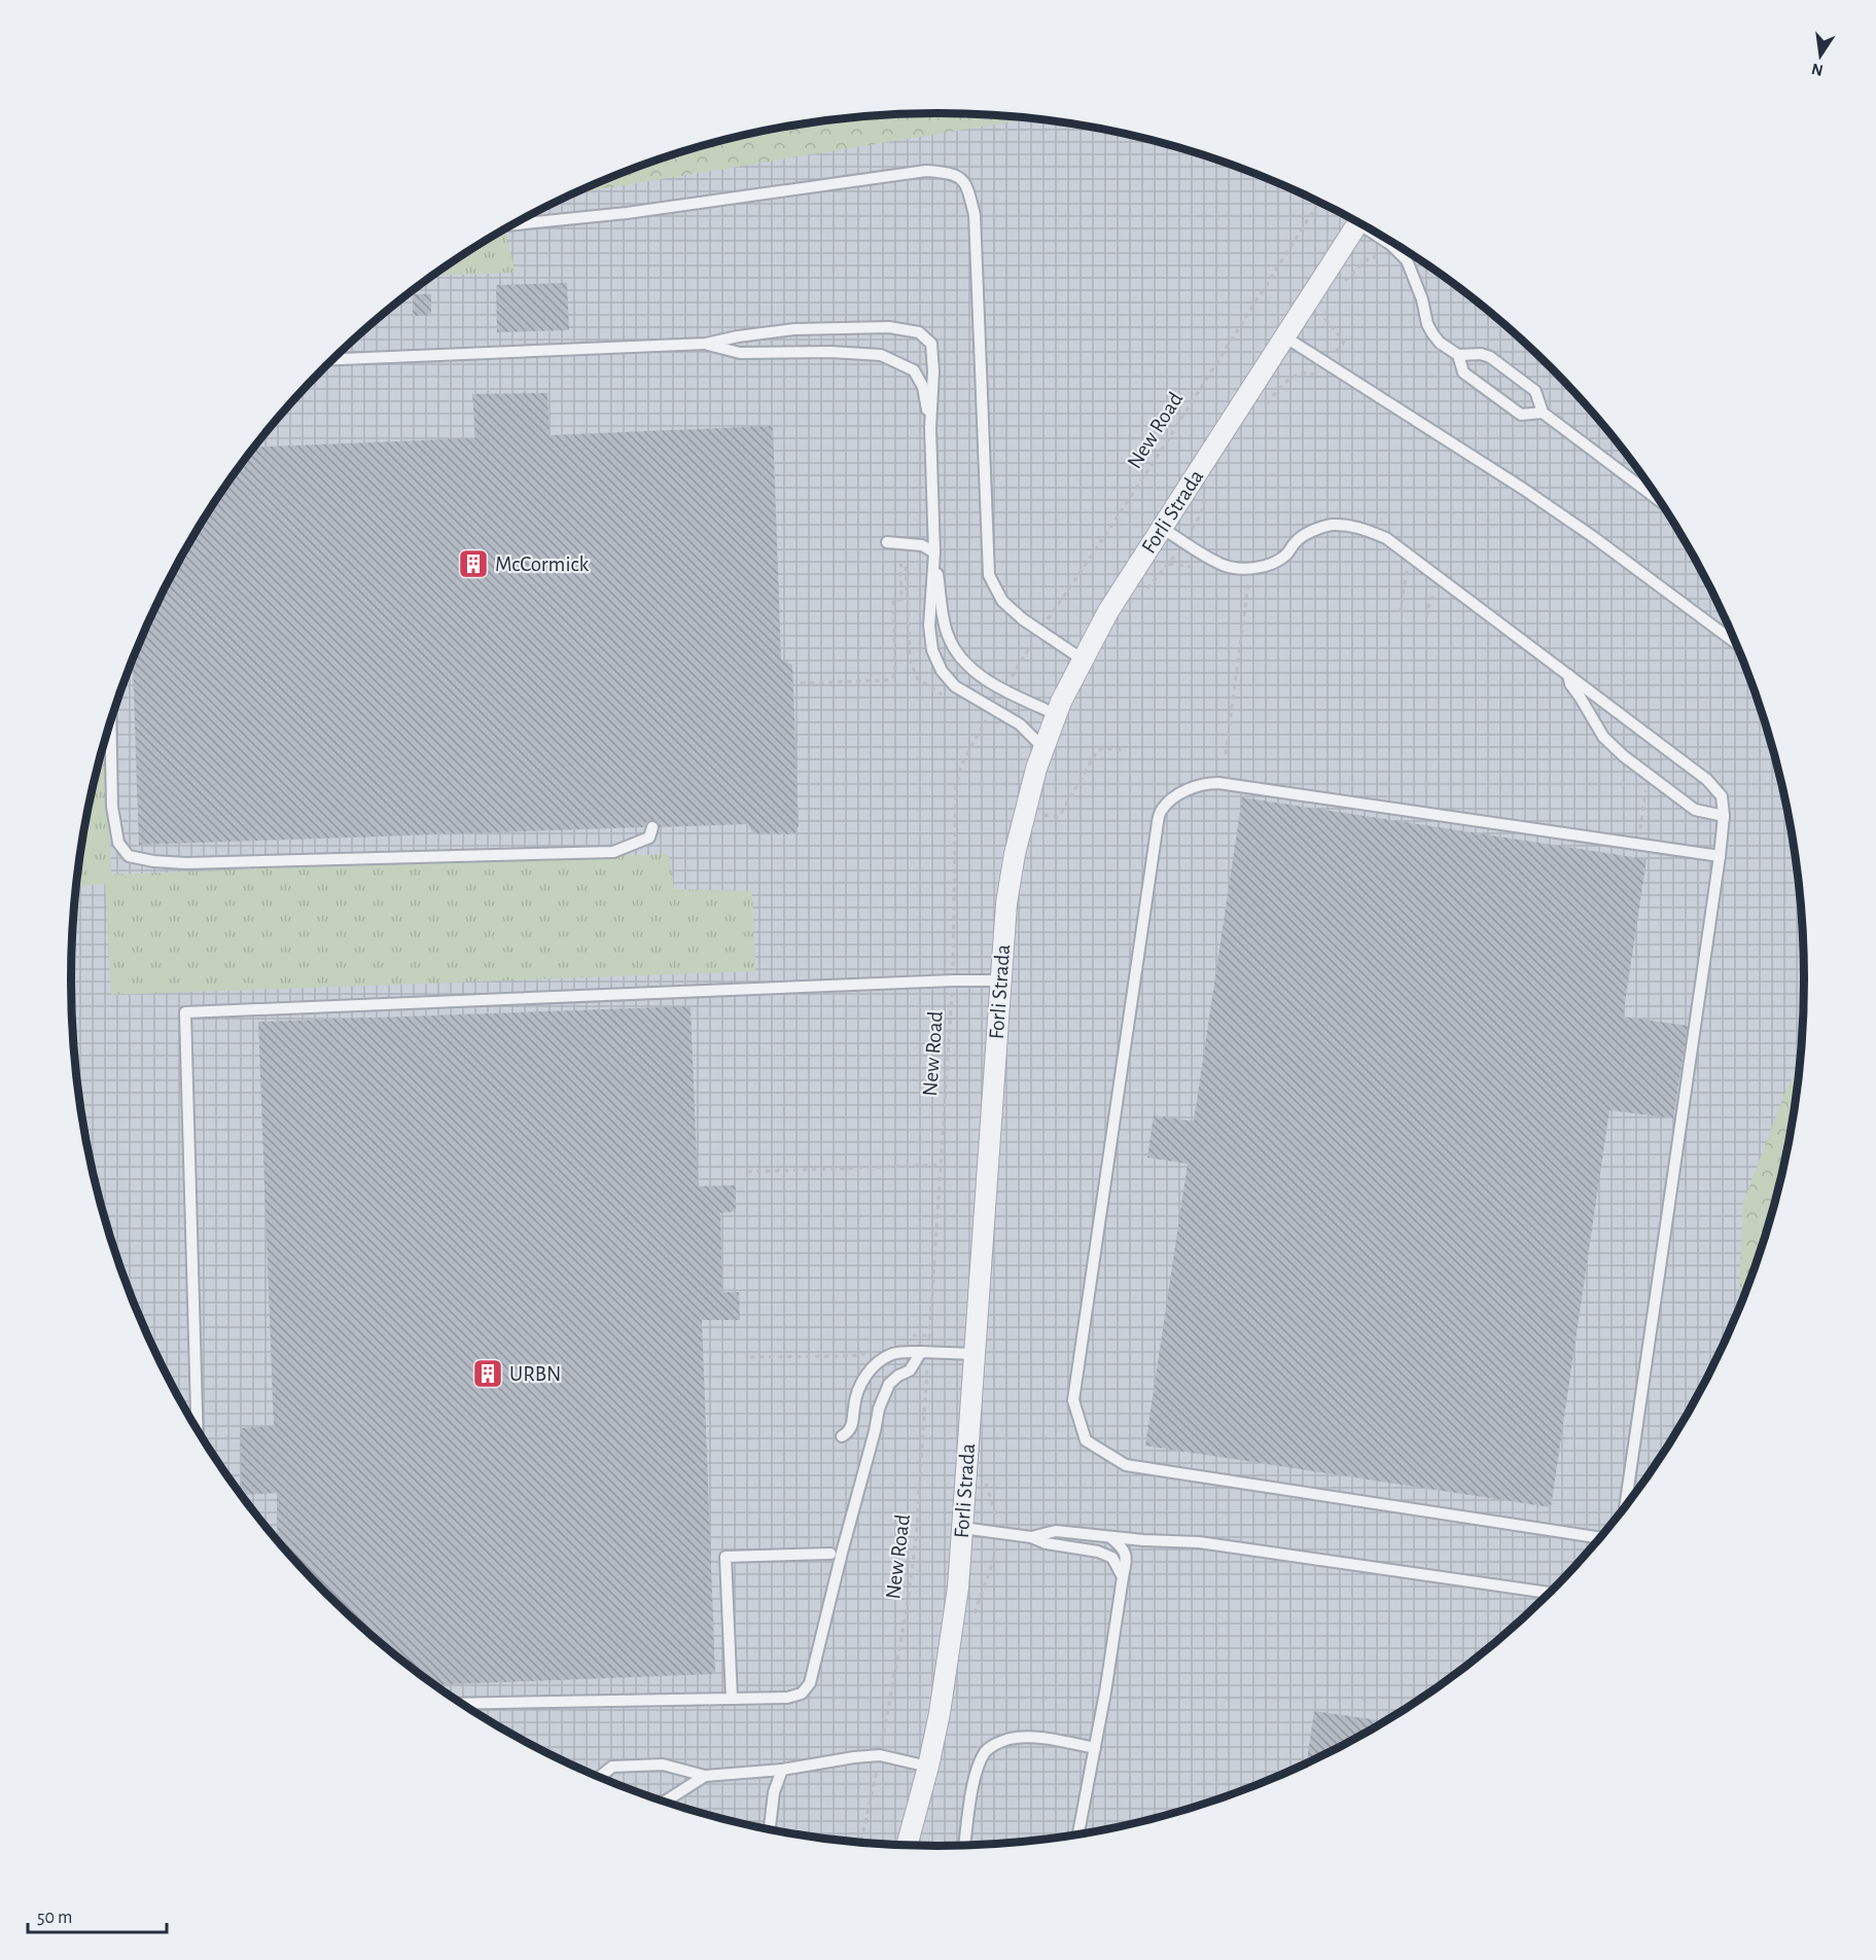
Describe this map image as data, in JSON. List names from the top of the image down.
{
  "streets": {
    "street": ["Forli Strada"],
    "path": ["New Road"]
  },
  "places": {
    "building": ["McCormick", "URBN"]
  },
  "scale_bar": "50 m",
  "north": "bottom"
}
